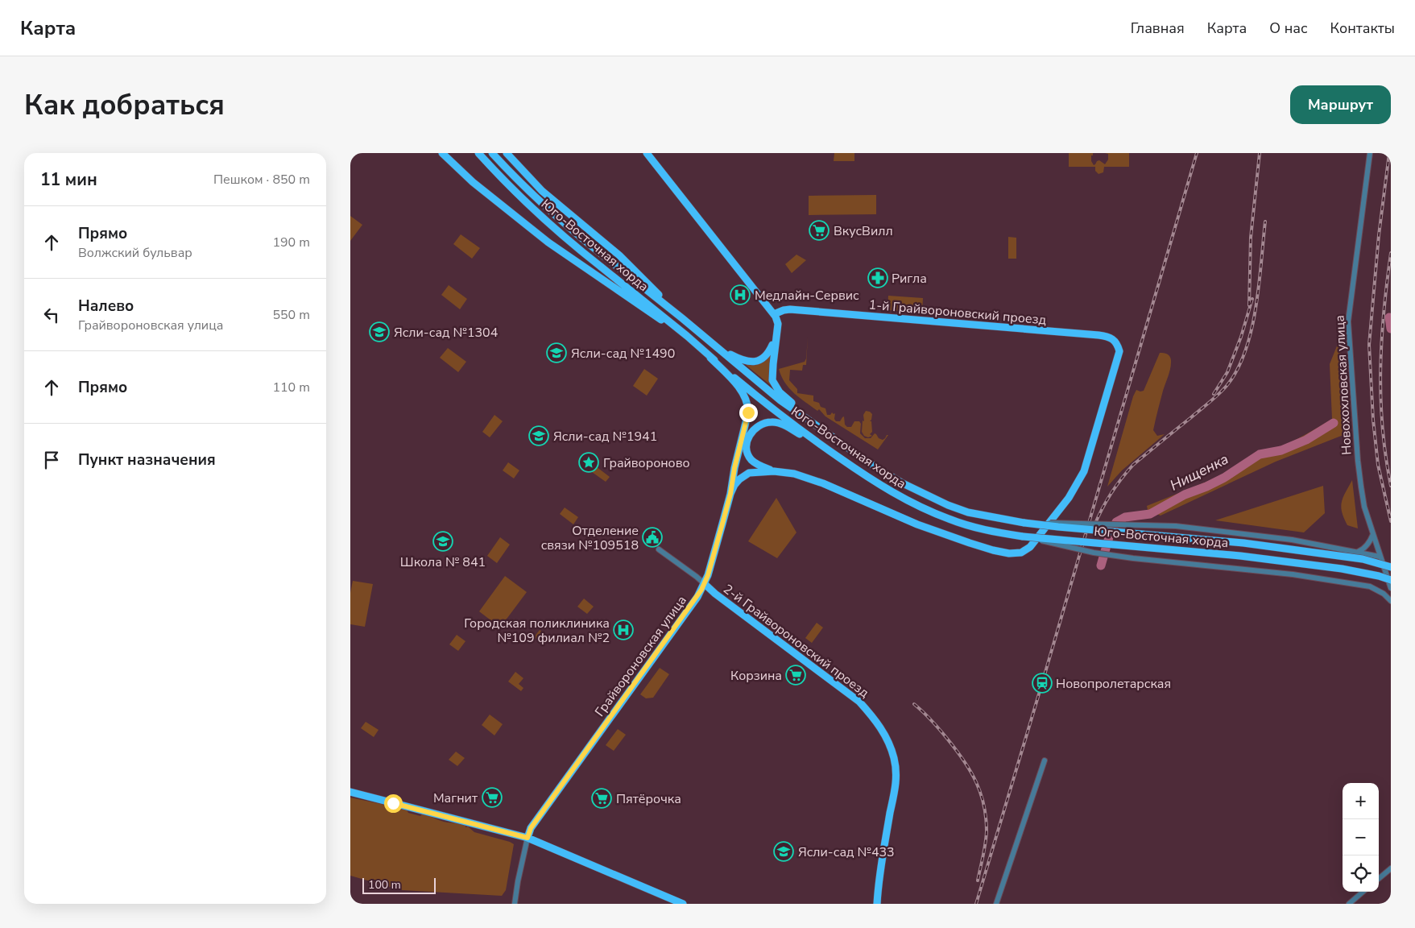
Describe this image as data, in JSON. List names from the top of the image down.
{
  "streets": {
    "main road": [
      "Юго-Восточная хорда",
      "1-й Грайвороновский проезд",
      "2-й Грайвороновский проезд",
      "Грайвороновская улица"
    ],
    "street": ["Новохохловская улица"]
  },
  "crossings": [
    ["2-й Грайвороновский проезд", "Грайвороновская улица"]
  ],
  "water": ["Нищенка"],
  "places": {
    "supermarket": [
      "ВкусВилл",
      "Корзина",
      "Магнит",
      "Пятёрочка"
    ],
    "pharmacy": ["Ригла"],
    "hospital": ["Медлайн-Сервис", "Городская поликлиника №109 филиал №2"],
    "school or university": [
      "Ясли-сад №1304",
      "Ясли-сад №1490",
      "Ясли-сад №1941",
      "Школа № 841",
      "Ясли-сад №433"
    ],
    "place": ["Грайвороново"],
    "public building": ["Отделение связи №109518"],
    "station": ["Новопролетарская"]
  },
  "scale_bar": "100 m",
  "page": {
    "header": "Карта",
    "nav": [
      "Главная",
      "Карта",
      "О нас",
      "Контакты"
    ],
    "buttons": "Маршрут",
    "title": "Как добраться",
    "heading": ["11 мин", "Пешком · 850 m"],
    "list": [
      ["Прямо", "Волжский бульвар", "190 m"],
      ["Налево", "Грайвороновская улица", "550 m"],
      ["Прямо", "110 m"],
      "Пункт назначения"
    ],
    "map_buttons": ["+", "−"],
    "scale": "100 m"
  }
}
